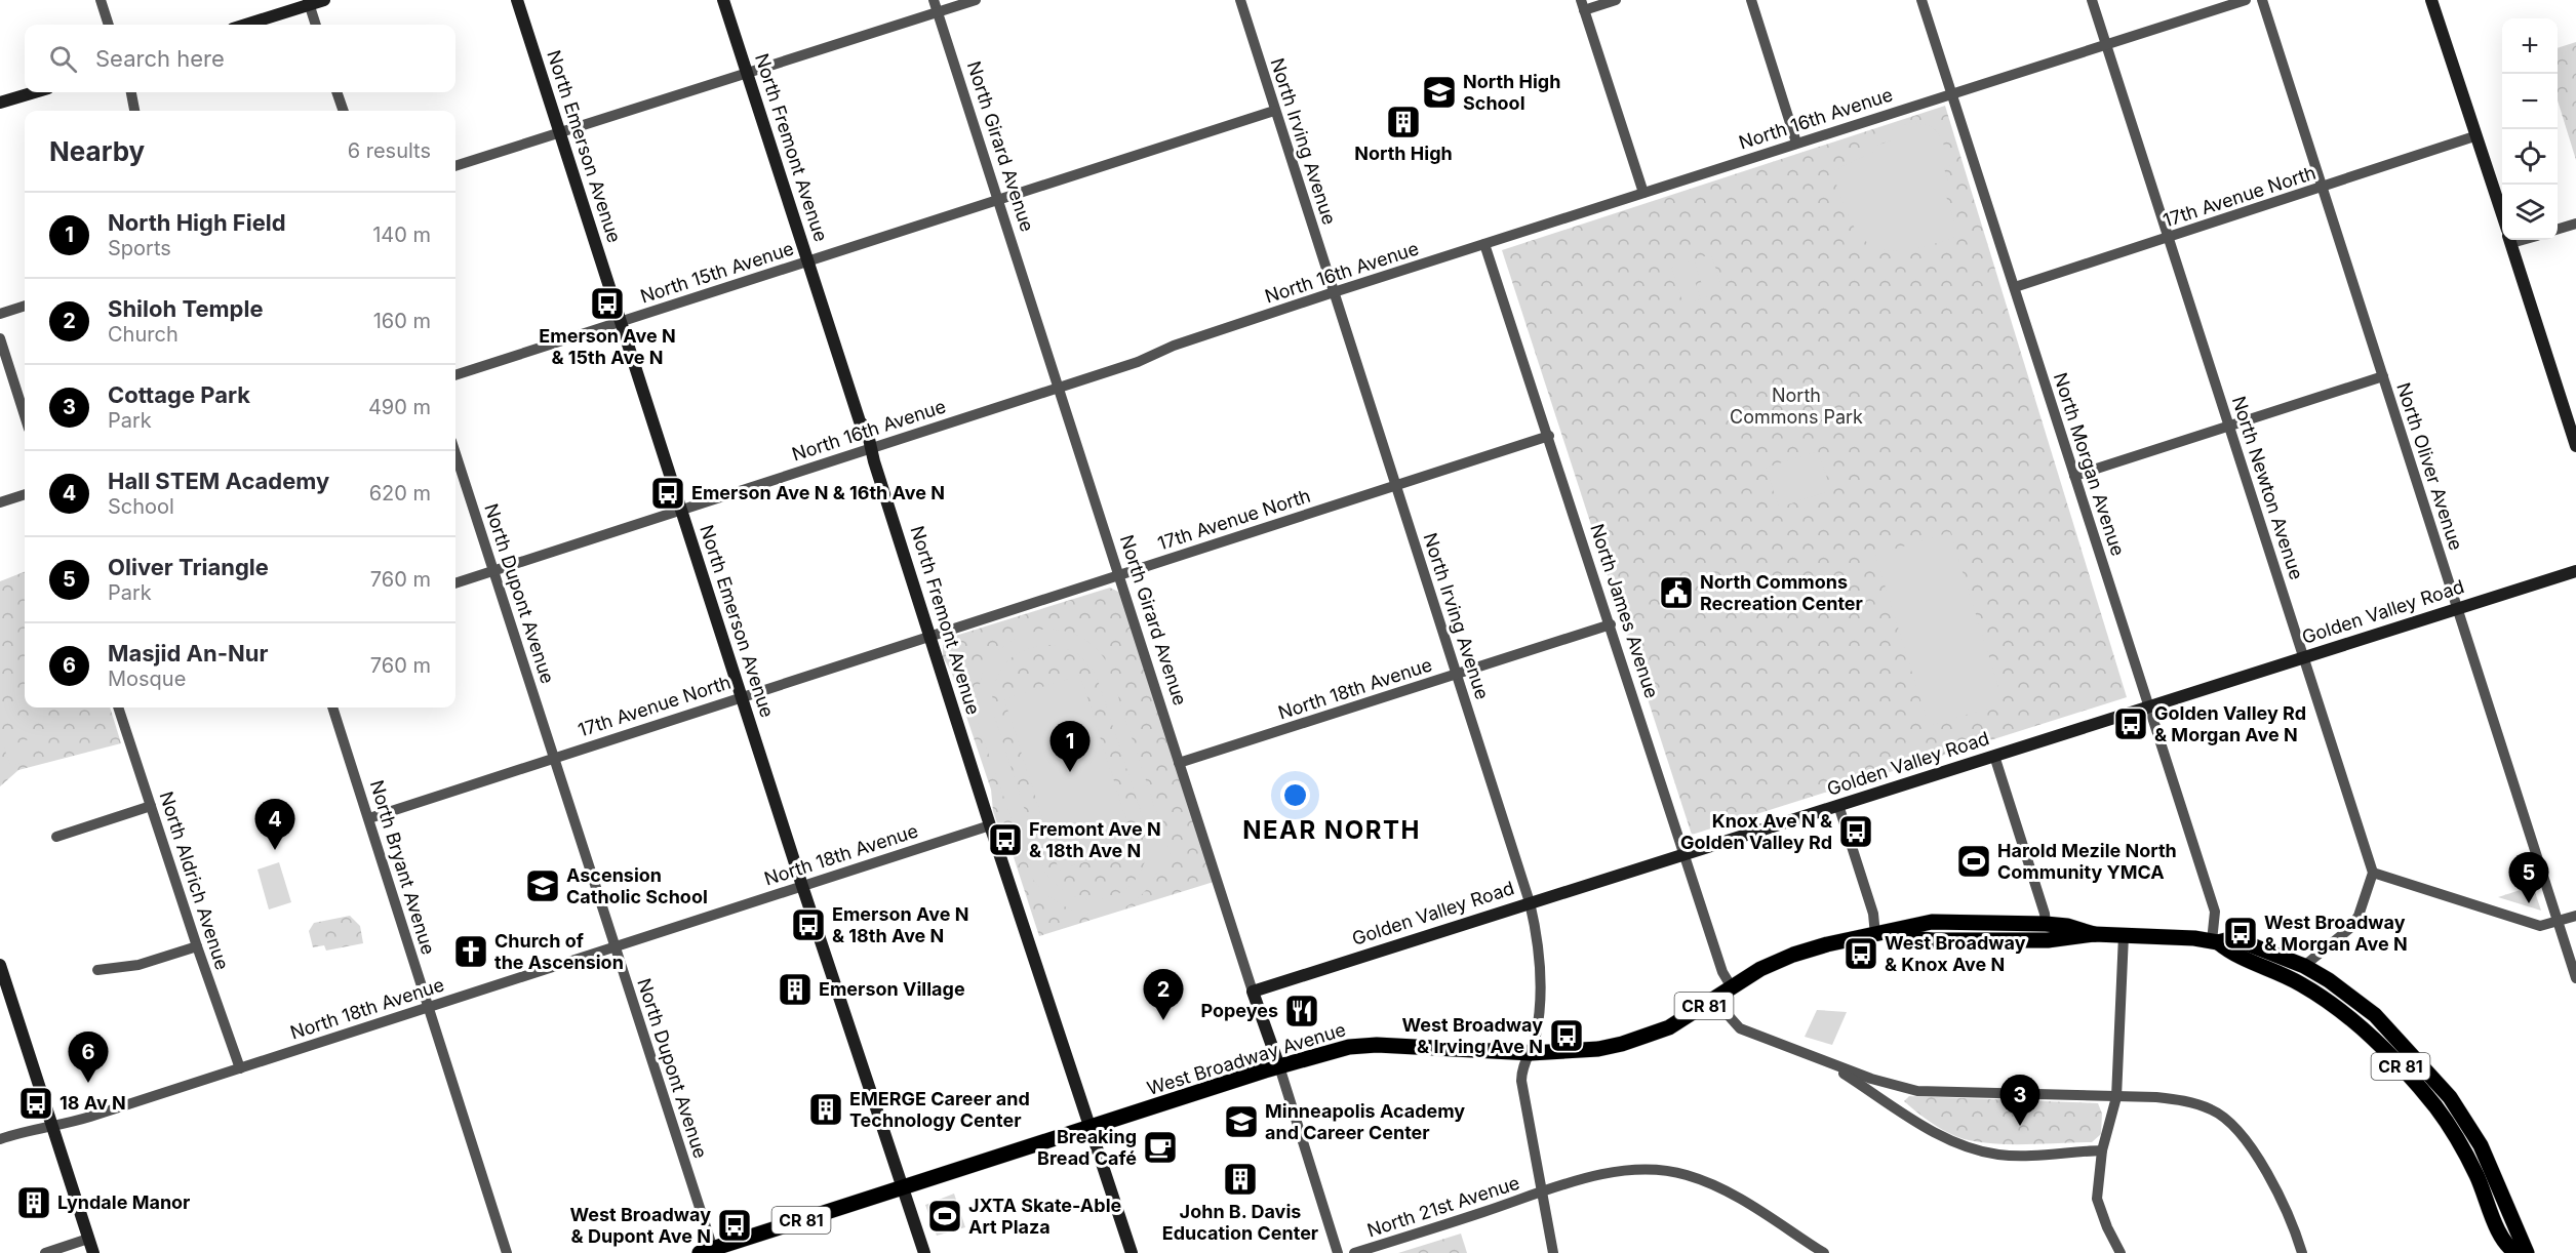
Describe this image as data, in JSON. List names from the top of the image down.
{
  "streets": {
    "main road": ["CR 81", "West Broadway Avenue"],
    "street": [
      "North 16th Avenue",
      "North Irving Avenue",
      "North Emerson Avenue",
      "North Girard Avenue",
      "North Fremont Avenue",
      "17th Avenue North",
      "North 15th Avenue",
      "North Morgan Avenue",
      "North Oliver Avenue",
      "North Newton Avenue",
      "North Dupont Avenue",
      "North James Avenue",
      "Golden Valley Road",
      "North 18th Avenue",
      "North Bryant Avenue",
      "North Aldrich Avenue",
      "North 21st Avenue"
    ]
  },
  "crossings": [
    ["North 16th Avenue", "North Irving Avenue"],
    ["North 16th Avenue", "North Emerson Avenue"],
    ["North 16th Avenue", "North Girard Avenue"],
    ["North 16th Avenue", "North Fremont Avenue"],
    ["North 16th Avenue", "North Morgan Avenue"],
    ["North 16th Avenue", "North Newton Avenue"],
    ["North 16th Avenue", "North Dupont Avenue"],
    ["North 16th Avenue", "North James Avenue"],
    ["North Irving Avenue", "17th Avenue North"],
    ["North Irving Avenue", "North 15th Avenue"],
    ["North Irving Avenue", "Golden Valley Road"],
    ["North Irving Avenue", "North 18th Avenue"],
    ["North Irving Avenue", "West Broadway Avenue"],
    ["North Irving Avenue", "North 21st Avenue"],
    ["North Emerson Avenue", "17th Avenue North"],
    ["North Emerson Avenue", "North 15th Avenue"],
    ["North Emerson Avenue", "North 18th Avenue"],
    ["North Emerson Avenue", "West Broadway Avenue"],
    ["North Girard Avenue", "17th Avenue North"],
    ["North Girard Avenue", "North 15th Avenue"],
    ["North Girard Avenue", "Golden Valley Road"],
    ["North Girard Avenue", "North 18th Avenue"],
    ["North Girard Avenue", "West Broadway Avenue"],
    ["North Fremont Avenue", "17th Avenue North"],
    ["North Fremont Avenue", "North 15th Avenue"],
    ["North Fremont Avenue", "North 18th Avenue"],
    ["North Fremont Avenue", "West Broadway Avenue"],
    ["17th Avenue North", "North Morgan Avenue"],
    ["17th Avenue North", "North Oliver Avenue"],
    ["17th Avenue North", "North Newton Avenue"],
    ["17th Avenue North", "North Dupont Avenue"],
    ["17th Avenue North", "North James Avenue"],
    ["17th Avenue North", "North Bryant Avenue"],
    ["North Morgan Avenue", "Golden Valley Road"],
    ["North Morgan Avenue", "West Broadway Avenue"],
    ["North Oliver Avenue", "Golden Valley Road"],
    ["North Newton Avenue", "Golden Valley Road"],
    ["North Dupont Avenue", "North 18th Avenue"],
    ["North Dupont Avenue", "West Broadway Avenue"],
    ["North James Avenue", "Golden Valley Road"],
    ["North James Avenue", "North 18th Avenue"],
    ["North James Avenue", "West Broadway Avenue"],
    ["North 18th Avenue", "North Bryant Avenue"],
    ["North 18th Avenue", "North Aldrich Avenue"]
  ],
  "districts": ["NEAR NORTH"],
  "parks": ["North Commons Park"],
  "places": {
    "school or university": ["North High School", "Ascension Catholic School", "Minneapolis Academy and Career Center"],
    "building": [
      "North High",
      "Emerson Village",
      "EMERGE Career and Technology Center",
      "John B. Davis Education Center",
      "Lyndale Manor"
    ],
    "bus stop": [
      "Emerson Ave N & 15th Ave N",
      "Emerson Ave N & 16th Ave N",
      "Golden Valley Rd & Morgan Ave N",
      "Knox Ave N & Golden Valley Rd",
      "Fremont Ave N & 18th Ave N",
      "Emerson Ave N & 18th Ave N",
      "West Broadway & Morgan Ave N",
      "West Broadway & Knox Ave N",
      "West Broadway & Irving Ave N",
      "18 Av N",
      "West Broadway & Dupont Ave N"
    ],
    "public building": ["North Commons Recreation Center"],
    "sports": ["Harold Mezile North Community YMCA", "JXTA Skate-Able Art Plaza"],
    "church": ["Church of the Ascension"],
    "restaurant": ["Popeyes"],
    "cafe": ["Breaking Bread Café"]
  },
  "page": {
    "map_buttons": ["+", "−"],
    "search": "Search here",
    "heading": ["Nearby", "6 results"],
    "list": [
      {
        "mark": "1",
        "name": "North High Field",
        "note": "Sports",
        "value": "140 m"
      },
      {
        "mark": "2",
        "name": "Shiloh Temple",
        "note": "Church",
        "value": "160 m"
      },
      {
        "mark": "3",
        "name": "Cottage Park",
        "note": "Park",
        "value": "490 m"
      },
      {
        "mark": "4",
        "name": "Hall STEM Academy",
        "note": "School",
        "value": "620 m"
      },
      {
        "mark": "5",
        "name": "Oliver Triangle",
        "note": "Park",
        "value": "760 m"
      },
      {
        "mark": "6",
        "name": "Masjid An-Nur",
        "note": "Mosque",
        "value": "760 m"
      }
    ],
    "pins": [
      "1",
      "4",
      "5",
      "2",
      "6",
      "3"
    ]
  }
}
